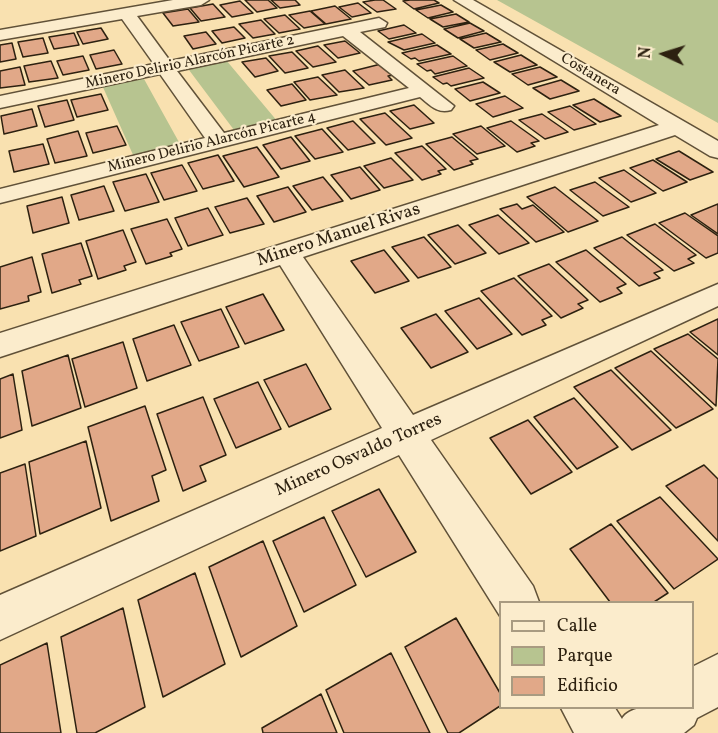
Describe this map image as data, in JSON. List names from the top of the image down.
{
  "streets": {
    "street": [
      "Minero Delirio Alarcón Picarte 2",
      "Costanera",
      "Minero Delirio Alarcón Picarte 4",
      "Minero Manuel Rivas",
      "Minero Osvaldo Torres"
    ]
  },
  "crossings": [
    ["Costanera", "Minero Manuel Rivas"]
  ],
  "legend": ["Calle", "Parque", "Edificio"],
  "north": "left"
}
